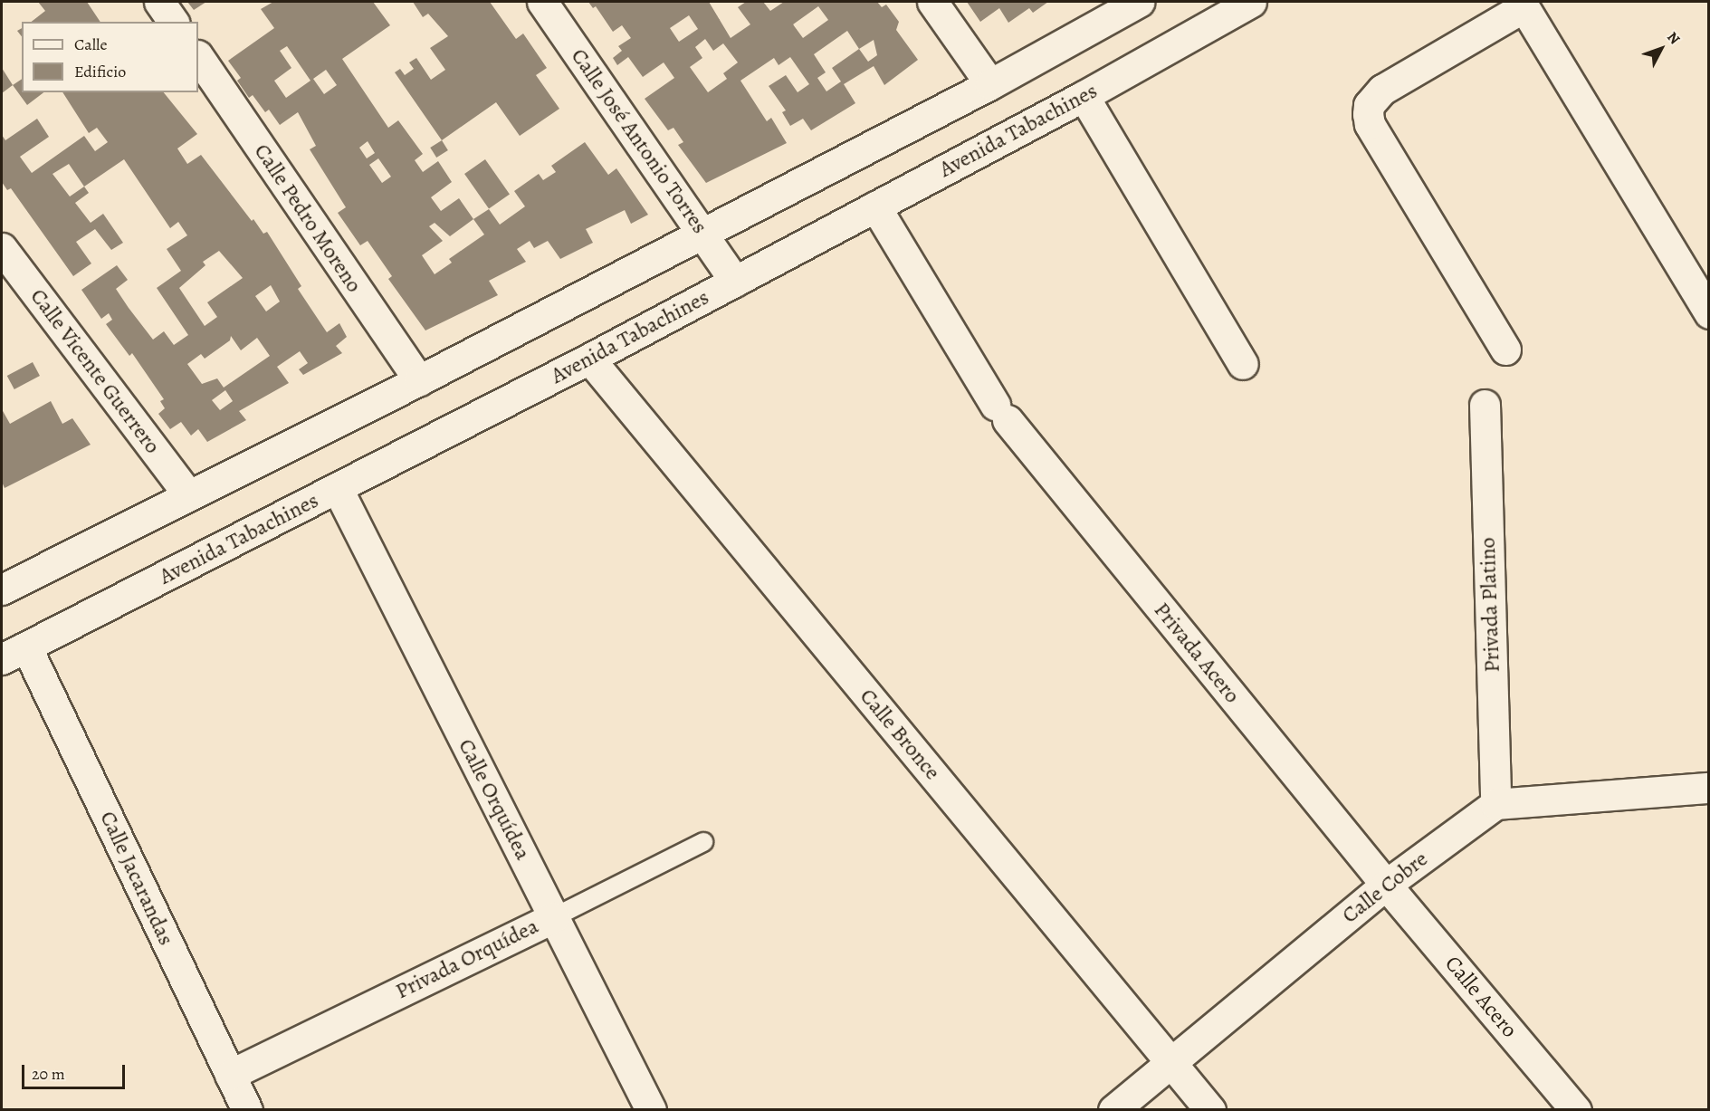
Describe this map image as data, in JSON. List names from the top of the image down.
{
  "streets": {
    "street": [
      "Avenida Tabachines",
      "Calle José Antonio Torres",
      "Calle Pedro Moreno",
      "Calle Vicente Guerrero",
      "Privada Platino",
      "Privada Acero",
      "Calle Bronce",
      "Calle Orquídea",
      "Calle Jacarandas",
      "Calle Cobre",
      "Privada Orquídea",
      "Calle Acero"
    ]
  },
  "crossings": [
    ["Avenida Tabachines", "Calle José Antonio Torres"],
    ["Avenida Tabachines", "Privada Acero"],
    ["Avenida Tabachines", "Calle Bronce"],
    ["Avenida Tabachines", "Calle Orquídea"],
    ["Avenida Tabachines", "Calle Jacarandas"],
    ["Privada Platino", "Calle Cobre"],
    ["Privada Acero", "Calle Cobre"],
    ["Privada Acero", "Calle Acero"],
    ["Calle Bronce", "Calle Cobre"],
    ["Calle Orquídea", "Privada Orquídea"],
    ["Calle Jacarandas", "Privada Orquídea"],
    ["Calle Cobre", "Calle Acero"]
  ],
  "legend": ["Calle", "Edificio"],
  "scale_bar": "20 m",
  "north": "top right"
}
